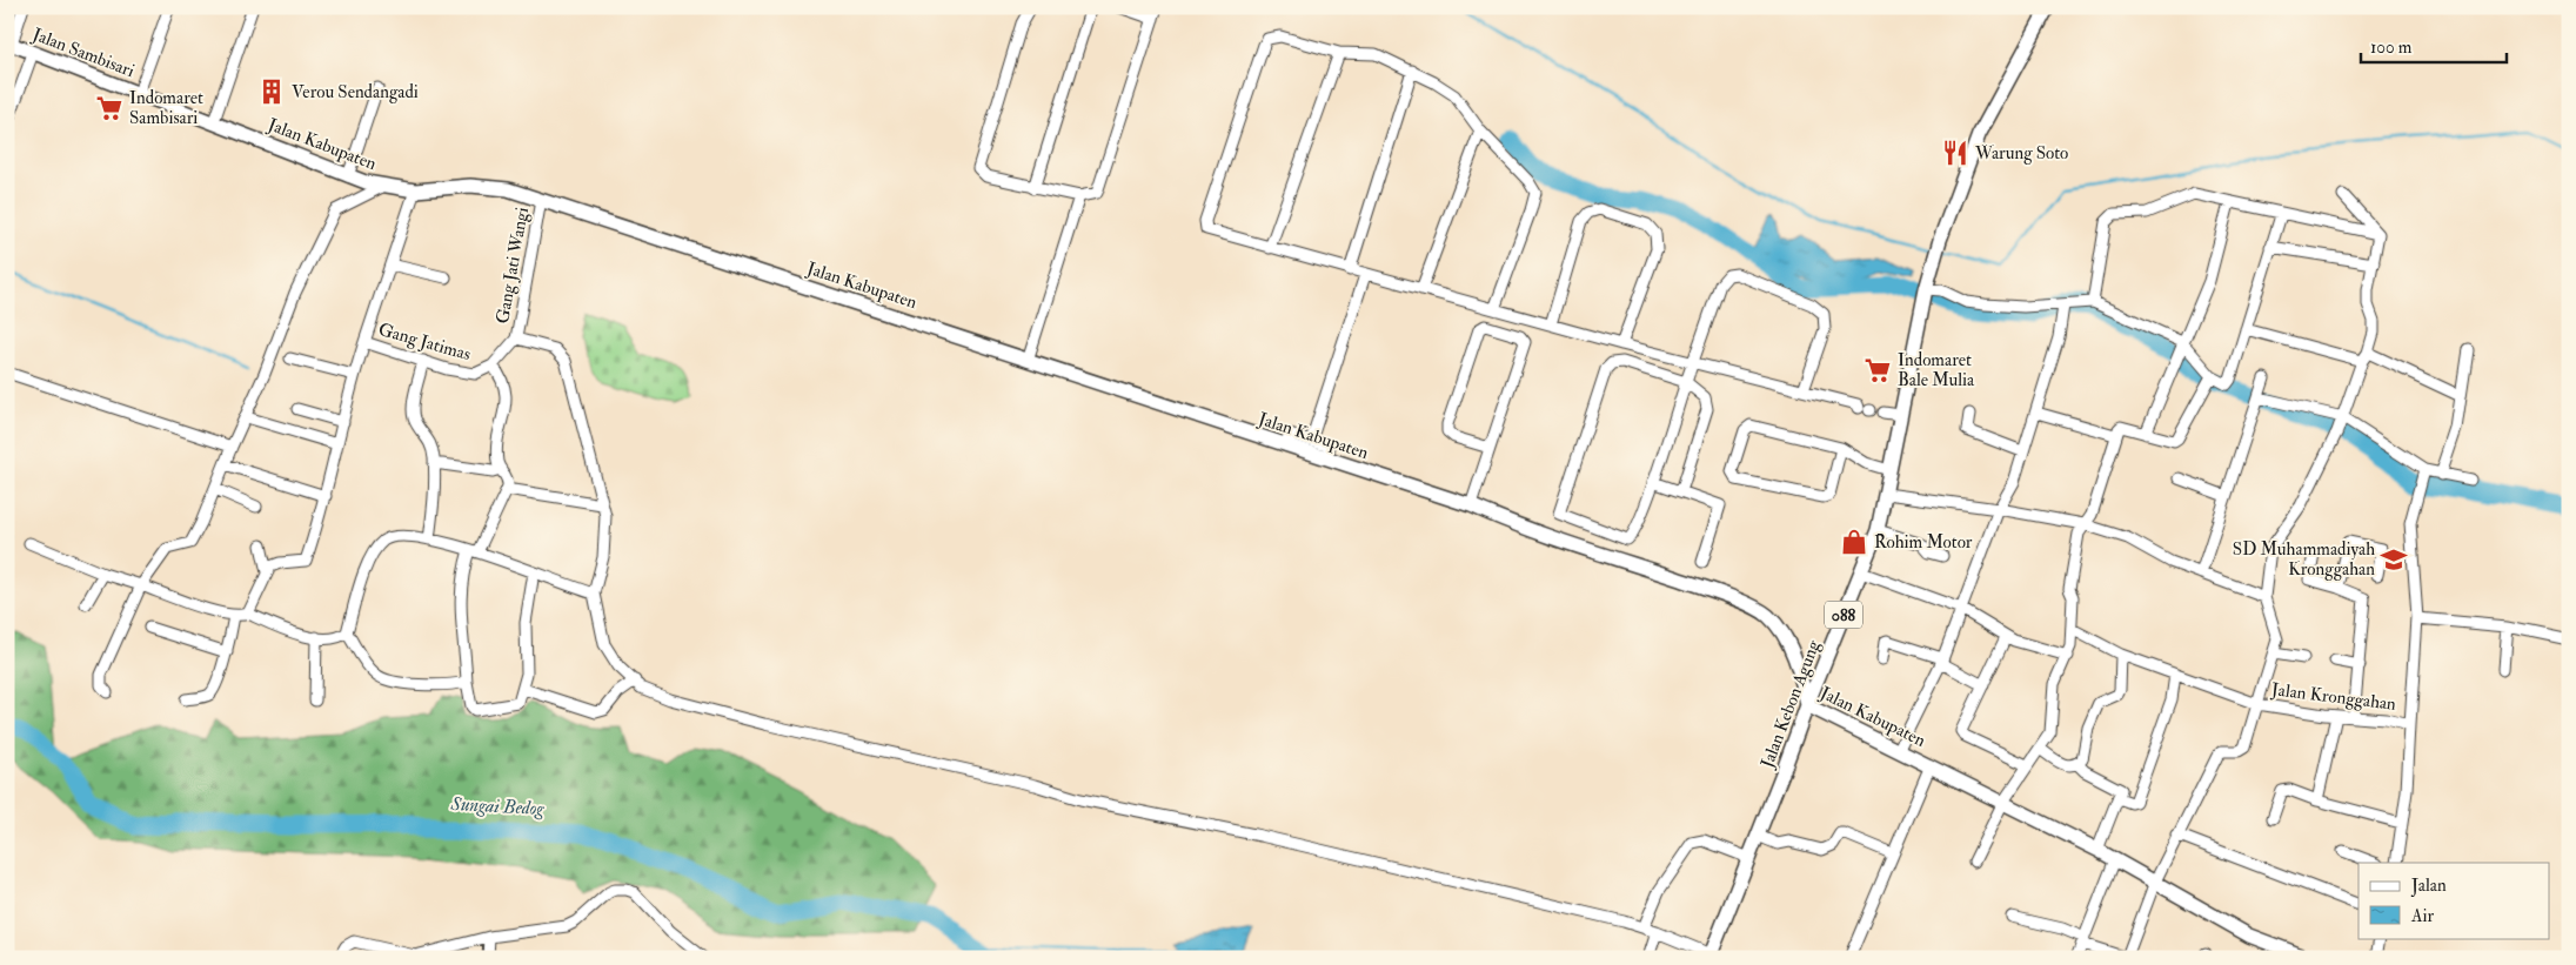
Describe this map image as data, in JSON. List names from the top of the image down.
{
  "streets": {
    "main road": [
      "Jalan Sambisari",
      "Jalan Kabupaten",
      "088",
      "Jalan Kebon Agung"
    ],
    "street": ["Gang Jati Wangi", "Gang Jatimas", "Jalan Kronggahan"]
  },
  "crossings": [
    ["Jalan Sambisari", "Jalan Kabupaten"],
    ["Jalan Kabupaten", "Gang Jati Wangi"],
    ["Jalan Kabupaten", "Gang Jatimas"],
    ["Jalan Kabupaten", "Jalan Kronggahan"],
    ["Jalan Kabupaten", "Jalan Kebon Agung"],
    ["Gang Jati Wangi", "Gang Jatimas"]
  ],
  "water": ["Sungai Bedog"],
  "places": {
    "building": ["Verou Sendangadi"],
    "supermarket": ["Indomaret Sambisari", "Indomaret Bale Mulia"],
    "restaurant": ["Warung Soto"],
    "shop": ["Rohim Motor"],
    "school or university": ["SD Muhammadiyah Kronggahan"]
  },
  "legend": ["Jalan", "Air"],
  "scale_bar": "100 m"
}
